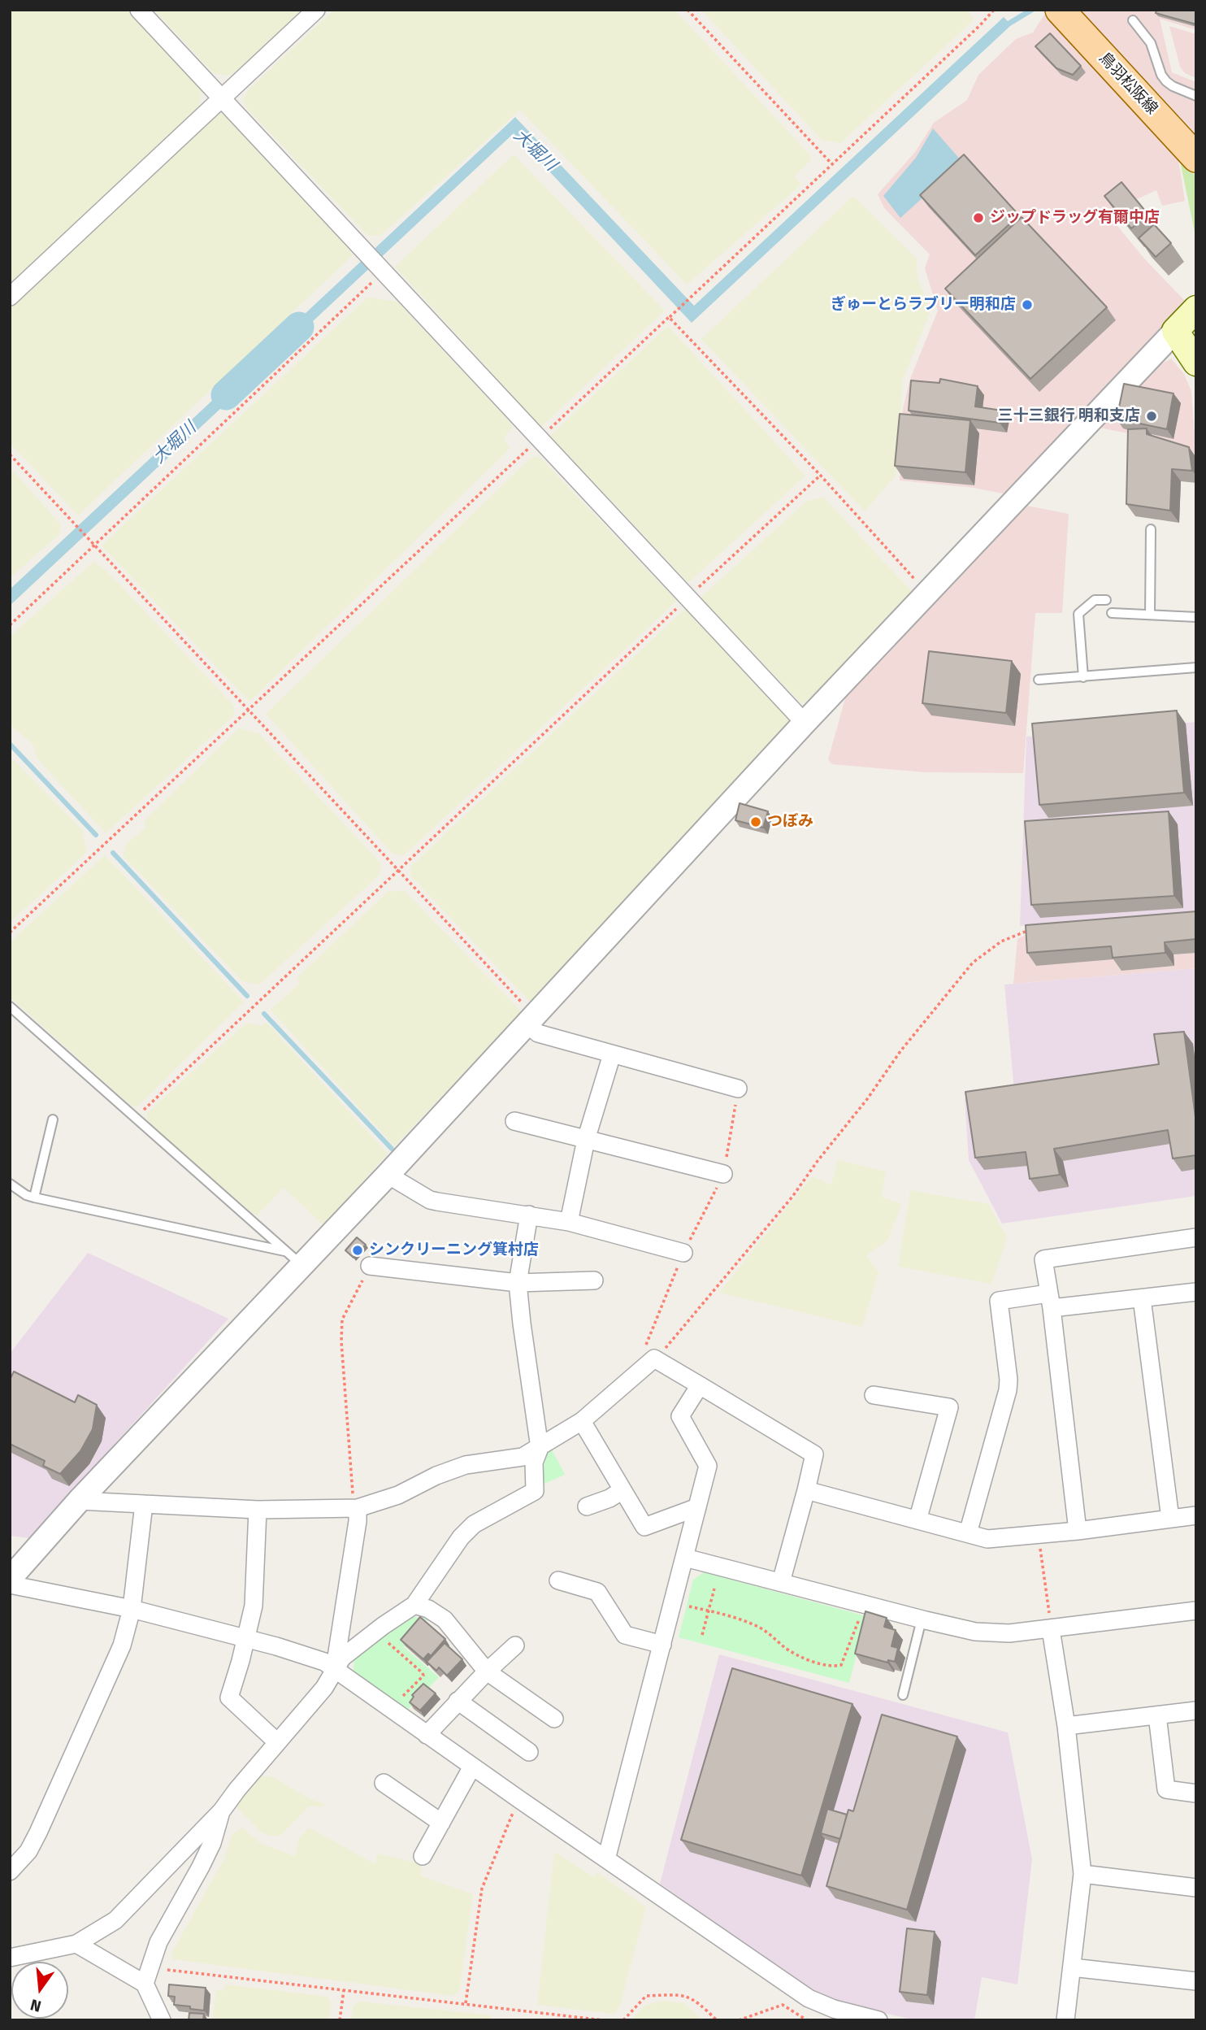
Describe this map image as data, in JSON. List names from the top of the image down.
{
  "streets": {
    "main road": ["鳥羽松阪線"]
  },
  "water": ["大堀川"],
  "places": [
    "ジップドラッグ有爾中店",
    "ぎゅーとらラブリー明和店",
    "三十三銀行 明和支店",
    "つぼみ",
    "シンクリーニング箕村店"
  ],
  "north": "bottom"
}
